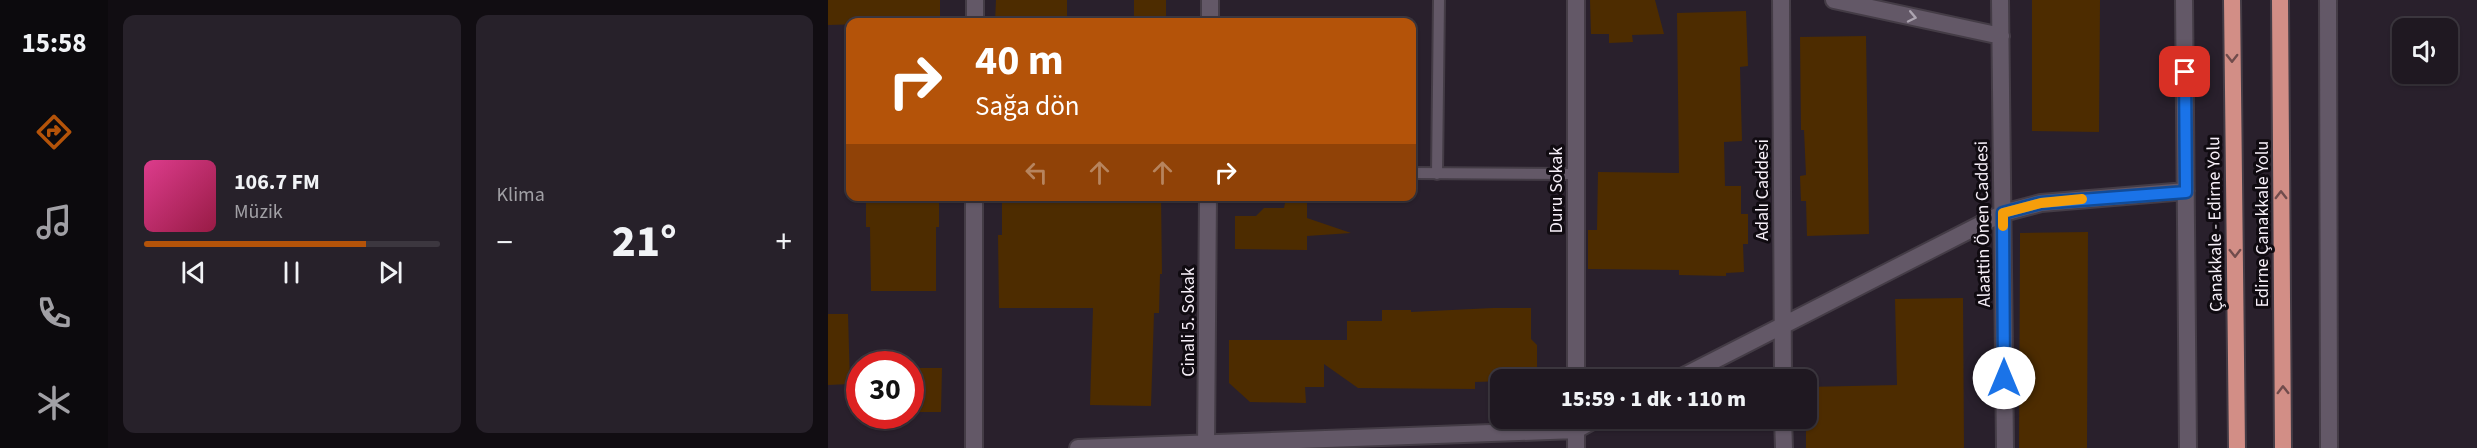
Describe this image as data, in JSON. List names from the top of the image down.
{
  "streets": {
    "highway": ["Çanakkale - Edirne Yolu", "Edirne Çanakkale Yolu"],
    "street": [
      "Duru Sokak",
      "Adalı Caddesi",
      "Alaattin Önen Caddesi",
      "Cinali 5. Sokak"
    ]
  },
  "one_way": ["Çanakkale - Edirne Yolu", "Edirne Çanakkale Yolu"],
  "page": {
    "tabs": "15:58",
    "tile": "Klima",
    "turn": ["40 m", "Sağa dön"],
    "song": ["106.7 FM", "Müzik"],
    "heat": ["−", "21°", "+"],
    "limit": "30",
    "trip": "15:59 · 1 dk · 110 m"
  }
}
